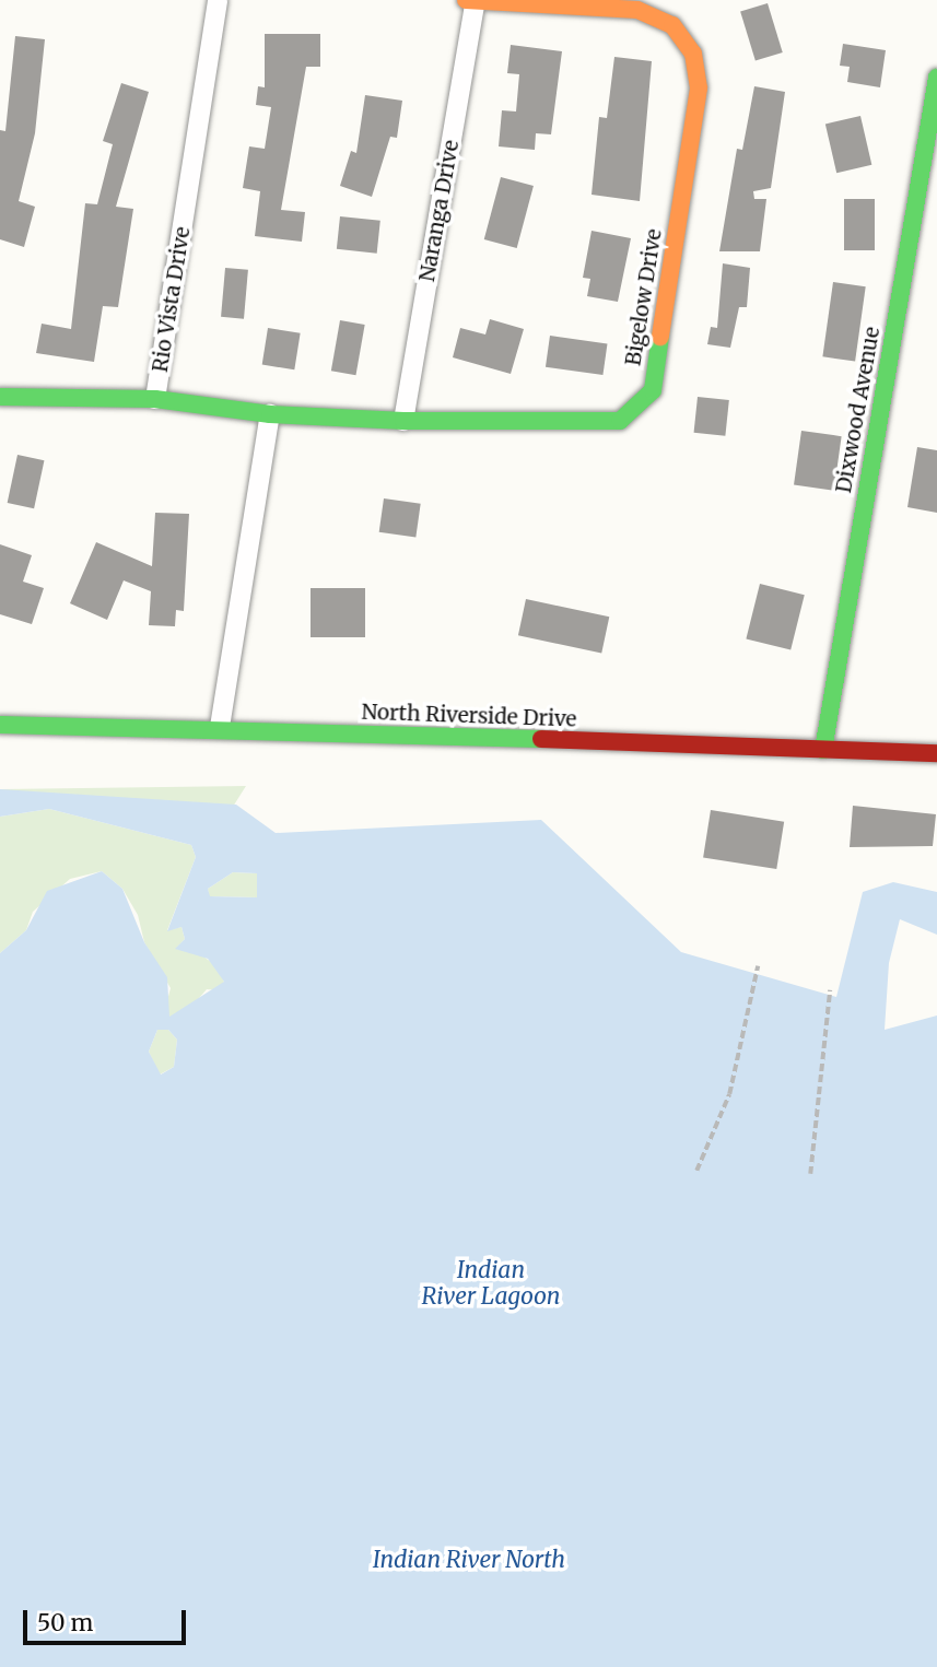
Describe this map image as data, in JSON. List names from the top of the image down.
{
  "streets": {
    "street": [
      "Naranga Drive",
      "Bigelow Drive",
      "Rio Vista Drive",
      "Dixwood Avenue",
      "North Riverside Drive"
    ]
  },
  "crossings": [
    ["Naranga Drive", "Bigelow Drive"],
    ["Bigelow Drive", "Rio Vista Drive"],
    ["Dixwood Avenue", "North Riverside Drive"]
  ],
  "water": ["Indian River Lagoon", "Indian River North"],
  "scale_bar": "50 m"
}
